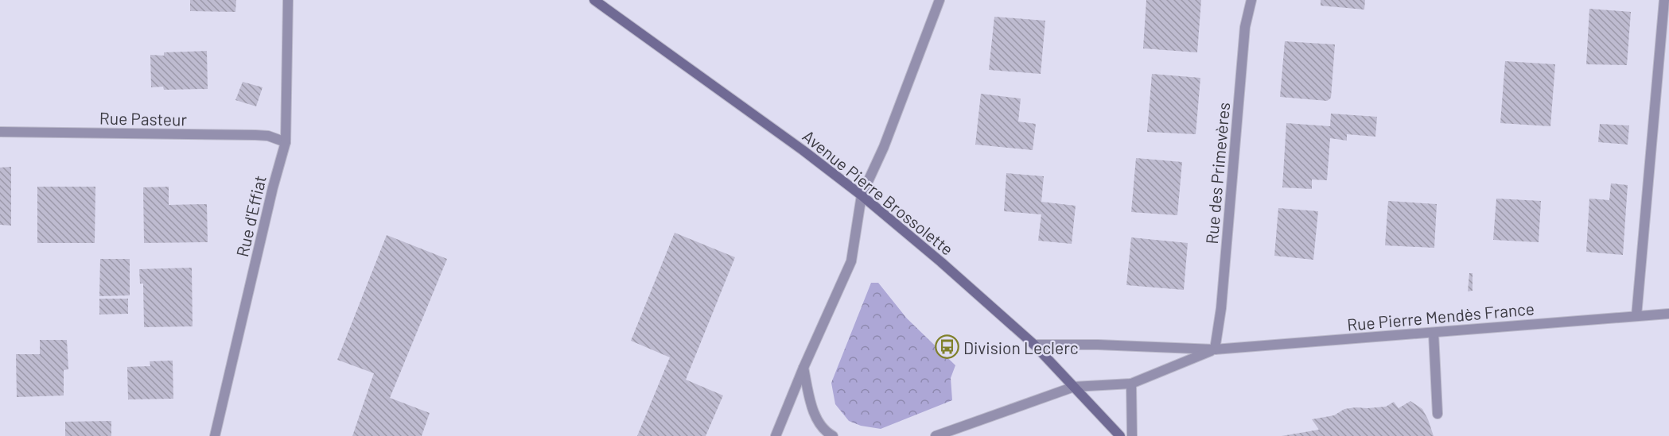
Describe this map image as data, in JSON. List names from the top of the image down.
{
  "streets": {
    "main road": ["Avenue Pierre Brossolette"],
    "street": [
      "Rue Pasteur",
      "Rue des Primevères",
      "Rue d'Effiat",
      "Rue Pierre Mendès France"
    ]
  },
  "crossings": [
    ["Rue Pasteur", "Rue d'Effiat"],
    ["Rue des Primevères", "Rue Pierre Mendès France"],
    ["Avenue Pierre Brossolette", "Rue Pierre Mendès France"]
  ],
  "places": {
    "bus stop": ["Division Leclerc"]
  }
}
